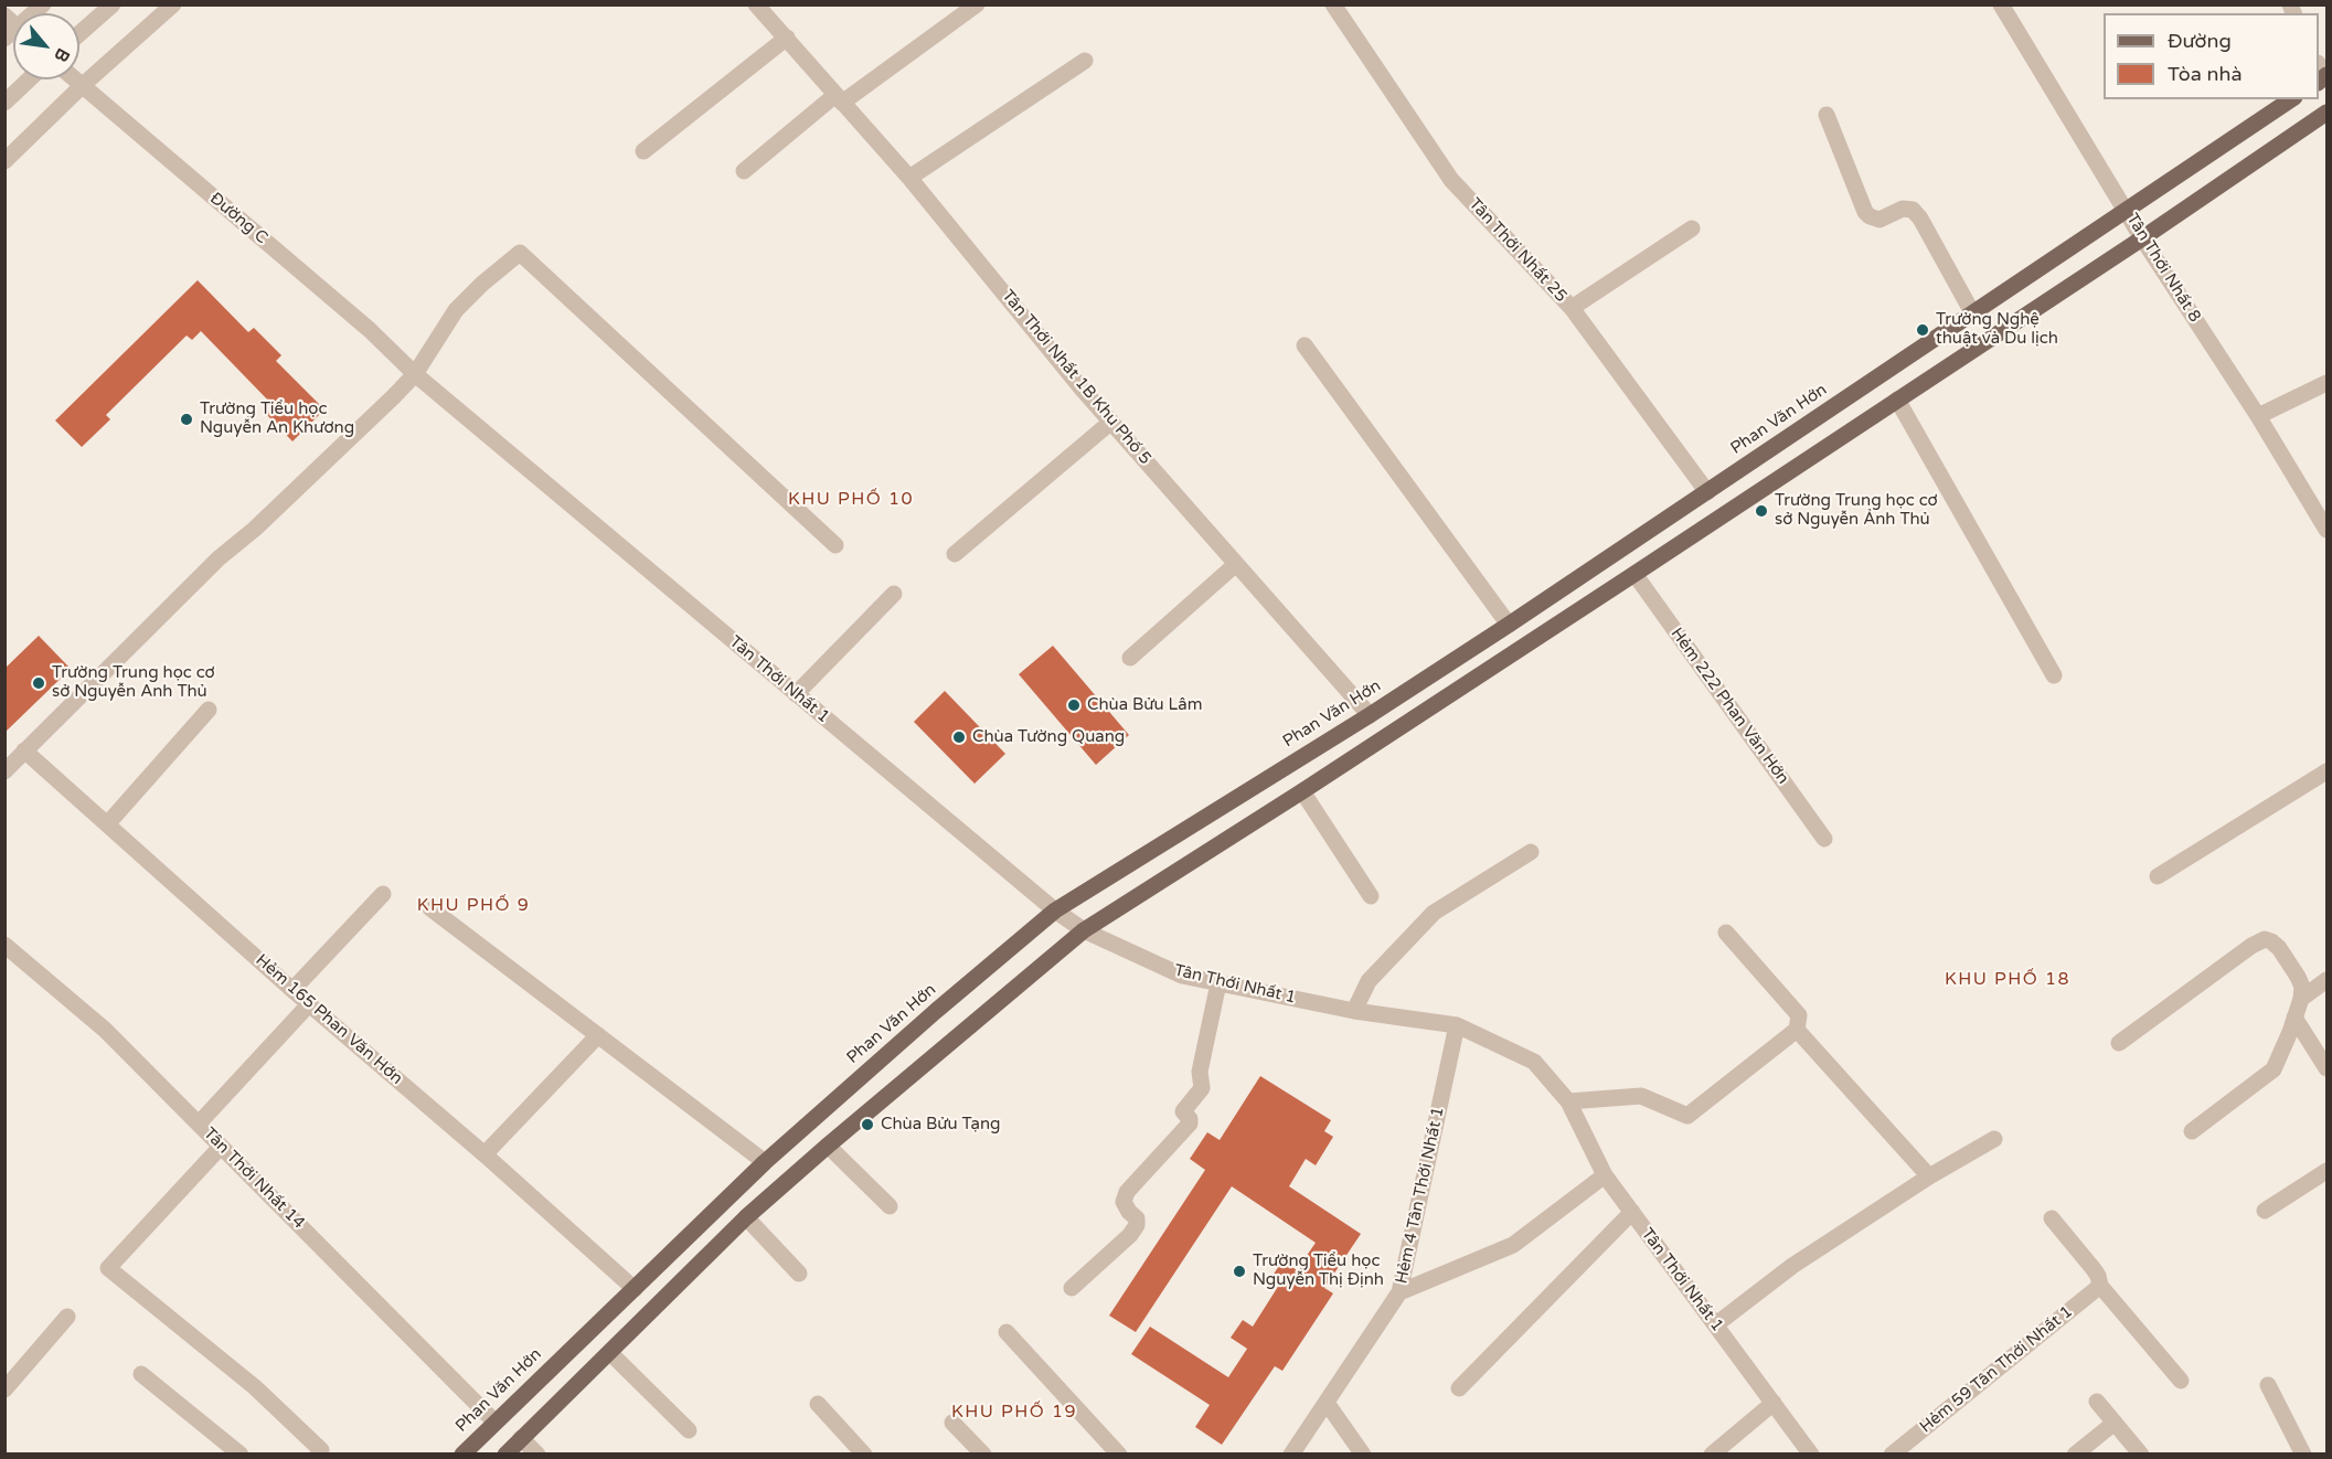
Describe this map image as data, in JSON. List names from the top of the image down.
{
  "streets": {
    "main road": ["Phan Văn Hớn"],
    "street": [
      "Đường C",
      "Tân Thới Nhất 25",
      "Tân Thới Nhất 8",
      "Tân Thới Nhất 1B Khu Phố 5",
      "Tân Thới Nhất 1",
      "Hẻm 222 Phan Văn Hớn",
      "Hẻm 165 Phan Văn Hớn",
      "Tân Thới Nhất 14",
      "Hẻm 4 Tân Thới Nhất 1",
      "Hẻm 59 Tân Thới Nhất 1"
    ]
  },
  "crossings": [
    ["Đường C", "Tân Thới Nhất 1"],
    ["Tân Thới Nhất 25", "Phan Văn Hớn"],
    ["Tân Thới Nhất 8", "Phan Văn Hớn"],
    ["Tân Thới Nhất 1B Khu Phố 5", "Phan Văn Hớn"],
    ["Phan Văn Hớn", "Tân Thới Nhất 1"],
    ["Phan Văn Hớn", "Hẻm 165 Phan Văn Hớn"],
    ["Phan Văn Hớn", "Tân Thới Nhất 14"],
    ["Tân Thới Nhất 1", "Hẻm 4 Tân Thới Nhất 1"]
  ],
  "districts": [
    "KHU PHỐ 10",
    "KHU PHỐ 9",
    "KHU PHỐ 18",
    "KHU PHỐ 19"
  ],
  "places": [
    "Trường Nghệ thuật và Du lịch",
    "Trường Tiểu học Nguyễn An Khương",
    "Trường Trung học cơ sở Nguyễn Ảnh Thủ",
    "Trường Trung học cơ sở Nguyễn Anh Thủ",
    "Chùa Bửu Lâm",
    "Chùa Tường Quang",
    "Chùa Bửu Tạng",
    "Trường Tiểu học Nguyễn Thị Định"
  ],
  "legend": ["Đường", "Tòa nhà"],
  "north": "bottom right"
}
